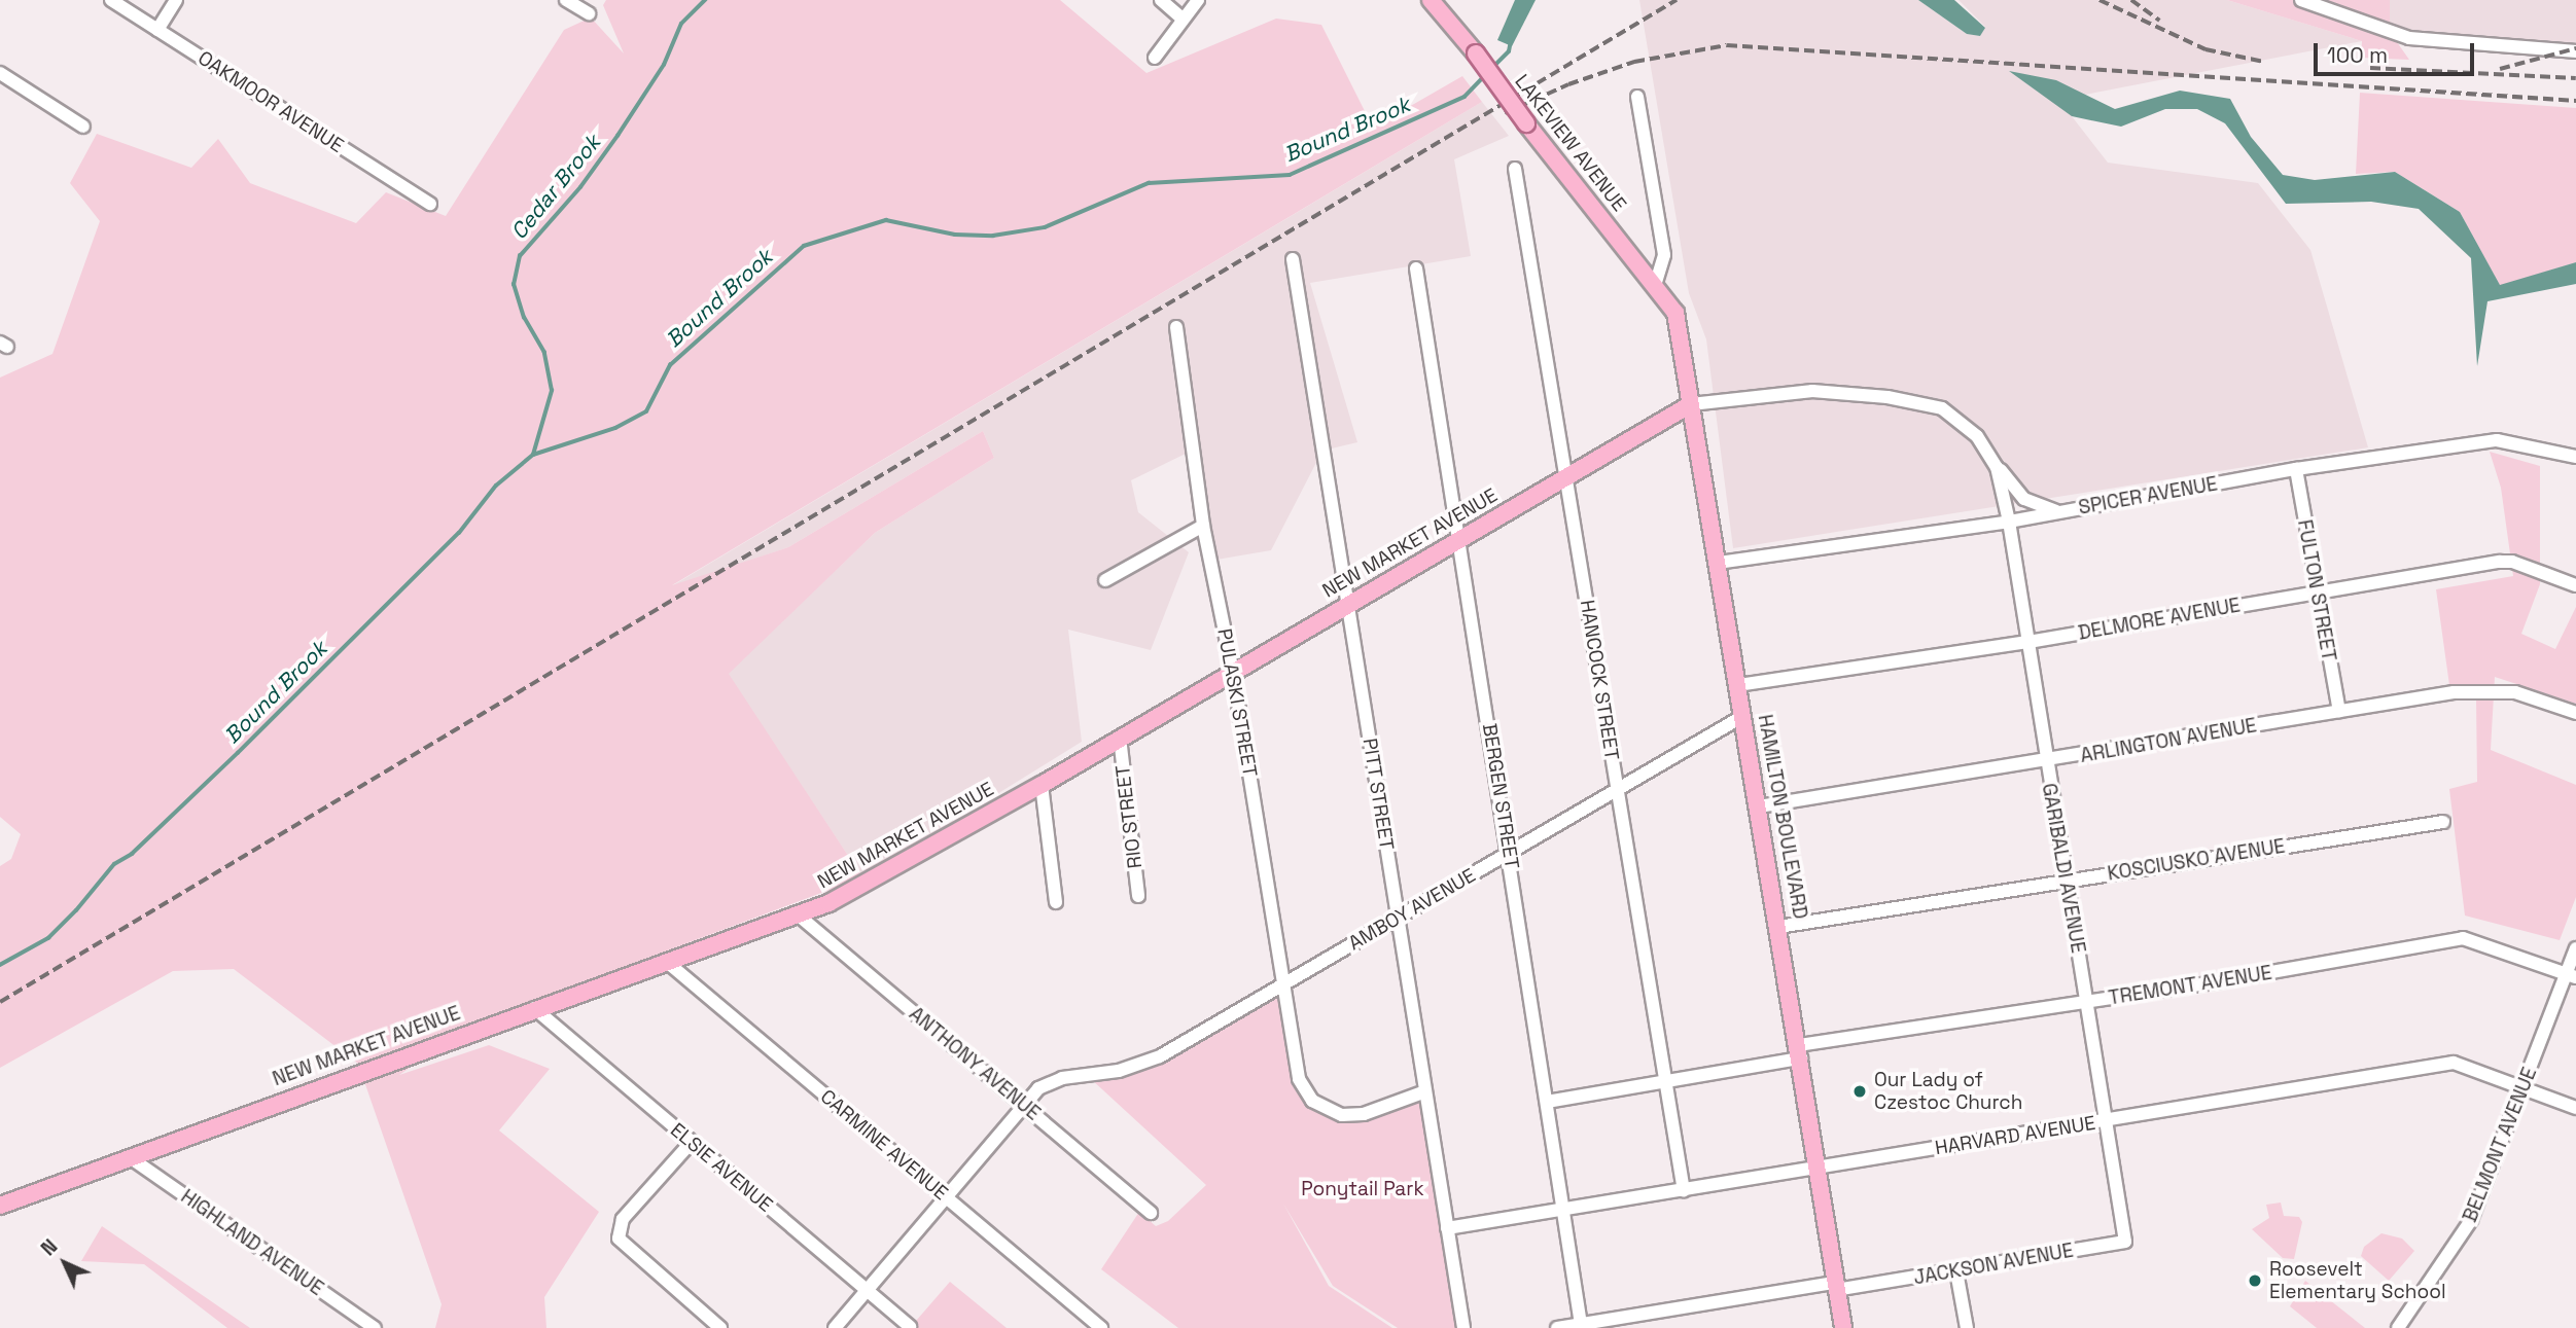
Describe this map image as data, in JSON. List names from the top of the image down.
{
  "streets": {
    "main road": ["LAKEVIEW AVENUE", "NEW MARKET AVENUE", "HAMILTON BOULEVARD"],
    "street": [
      "OAKMOOR AVENUE",
      "SPICER AVENUE",
      "FULTON STREET",
      "DELMORE AVENUE",
      "HANCOCK STREET",
      "PULASKI STREET",
      "ARLINGTON AVENUE",
      "PITT STREET",
      "BERGEN STREET",
      "RIO STREET",
      "KOSCIUSKO AVENUE",
      "GARIBALDI AVENUE",
      "AMBOY AVENUE",
      "TREMONT AVENUE",
      "ANTHONY AVENUE",
      "HARVARD AVENUE",
      "CARMINE AVENUE",
      "BELMONT AVENUE",
      "ELSIE AVENUE",
      "HIGHLAND AVENUE",
      "JACKSON AVENUE"
    ]
  },
  "crossings": [
    ["LAKEVIEW AVENUE", "HAMILTON BOULEVARD"],
    ["SPICER AVENUE", "FULTON STREET"],
    ["SPICER AVENUE", "HAMILTON BOULEVARD"],
    ["SPICER AVENUE", "GARIBALDI AVENUE"],
    ["NEW MARKET AVENUE", "HANCOCK STREET"],
    ["NEW MARKET AVENUE", "PULASKI STREET"],
    ["NEW MARKET AVENUE", "PITT STREET"],
    ["NEW MARKET AVENUE", "BERGEN STREET"],
    ["NEW MARKET AVENUE", "RIO STREET"],
    ["NEW MARKET AVENUE", "HAMILTON BOULEVARD"],
    ["NEW MARKET AVENUE", "ANTHONY AVENUE"],
    ["NEW MARKET AVENUE", "CARMINE AVENUE"],
    ["NEW MARKET AVENUE", "ELSIE AVENUE"],
    ["NEW MARKET AVENUE", "HIGHLAND AVENUE"],
    ["FULTON STREET", "DELMORE AVENUE"],
    ["FULTON STREET", "ARLINGTON AVENUE"],
    ["DELMORE AVENUE", "HAMILTON BOULEVARD"],
    ["DELMORE AVENUE", "GARIBALDI AVENUE"],
    ["HANCOCK STREET", "AMBOY AVENUE"],
    ["HANCOCK STREET", "TREMONT AVENUE"],
    ["HANCOCK STREET", "HARVARD AVENUE"],
    ["PULASKI STREET", "PITT STREET"],
    ["PULASKI STREET", "AMBOY AVENUE"],
    ["ARLINGTON AVENUE", "HAMILTON BOULEVARD"],
    ["ARLINGTON AVENUE", "GARIBALDI AVENUE"],
    ["PITT STREET", "AMBOY AVENUE"],
    ["PITT STREET", "HARVARD AVENUE"],
    ["BERGEN STREET", "AMBOY AVENUE"],
    ["BERGEN STREET", "TREMONT AVENUE"],
    ["BERGEN STREET", "HARVARD AVENUE"],
    ["BERGEN STREET", "JACKSON AVENUE"],
    ["HAMILTON BOULEVARD", "KOSCIUSKO AVENUE"],
    ["HAMILTON BOULEVARD", "AMBOY AVENUE"],
    ["HAMILTON BOULEVARD", "TREMONT AVENUE"],
    ["HAMILTON BOULEVARD", "HARVARD AVENUE"],
    ["HAMILTON BOULEVARD", "JACKSON AVENUE"],
    ["KOSCIUSKO AVENUE", "GARIBALDI AVENUE"],
    ["GARIBALDI AVENUE", "TREMONT AVENUE"],
    ["GARIBALDI AVENUE", "HARVARD AVENUE"],
    ["GARIBALDI AVENUE", "JACKSON AVENUE"],
    ["AMBOY AVENUE", "ANTHONY AVENUE"],
    ["AMBOY AVENUE", "CARMINE AVENUE"],
    ["AMBOY AVENUE", "ELSIE AVENUE"],
    ["TREMONT AVENUE", "BELMONT AVENUE"],
    ["HARVARD AVENUE", "BELMONT AVENUE"]
  ],
  "water": ["Bound Brook", "Cedar Brook"],
  "parks": ["Ponytail Park"],
  "places": ["Our Lady of Czestoc Church", "Roosevelt Elementary School"],
  "scale_bar": "100 m",
  "north": "top left"
}
